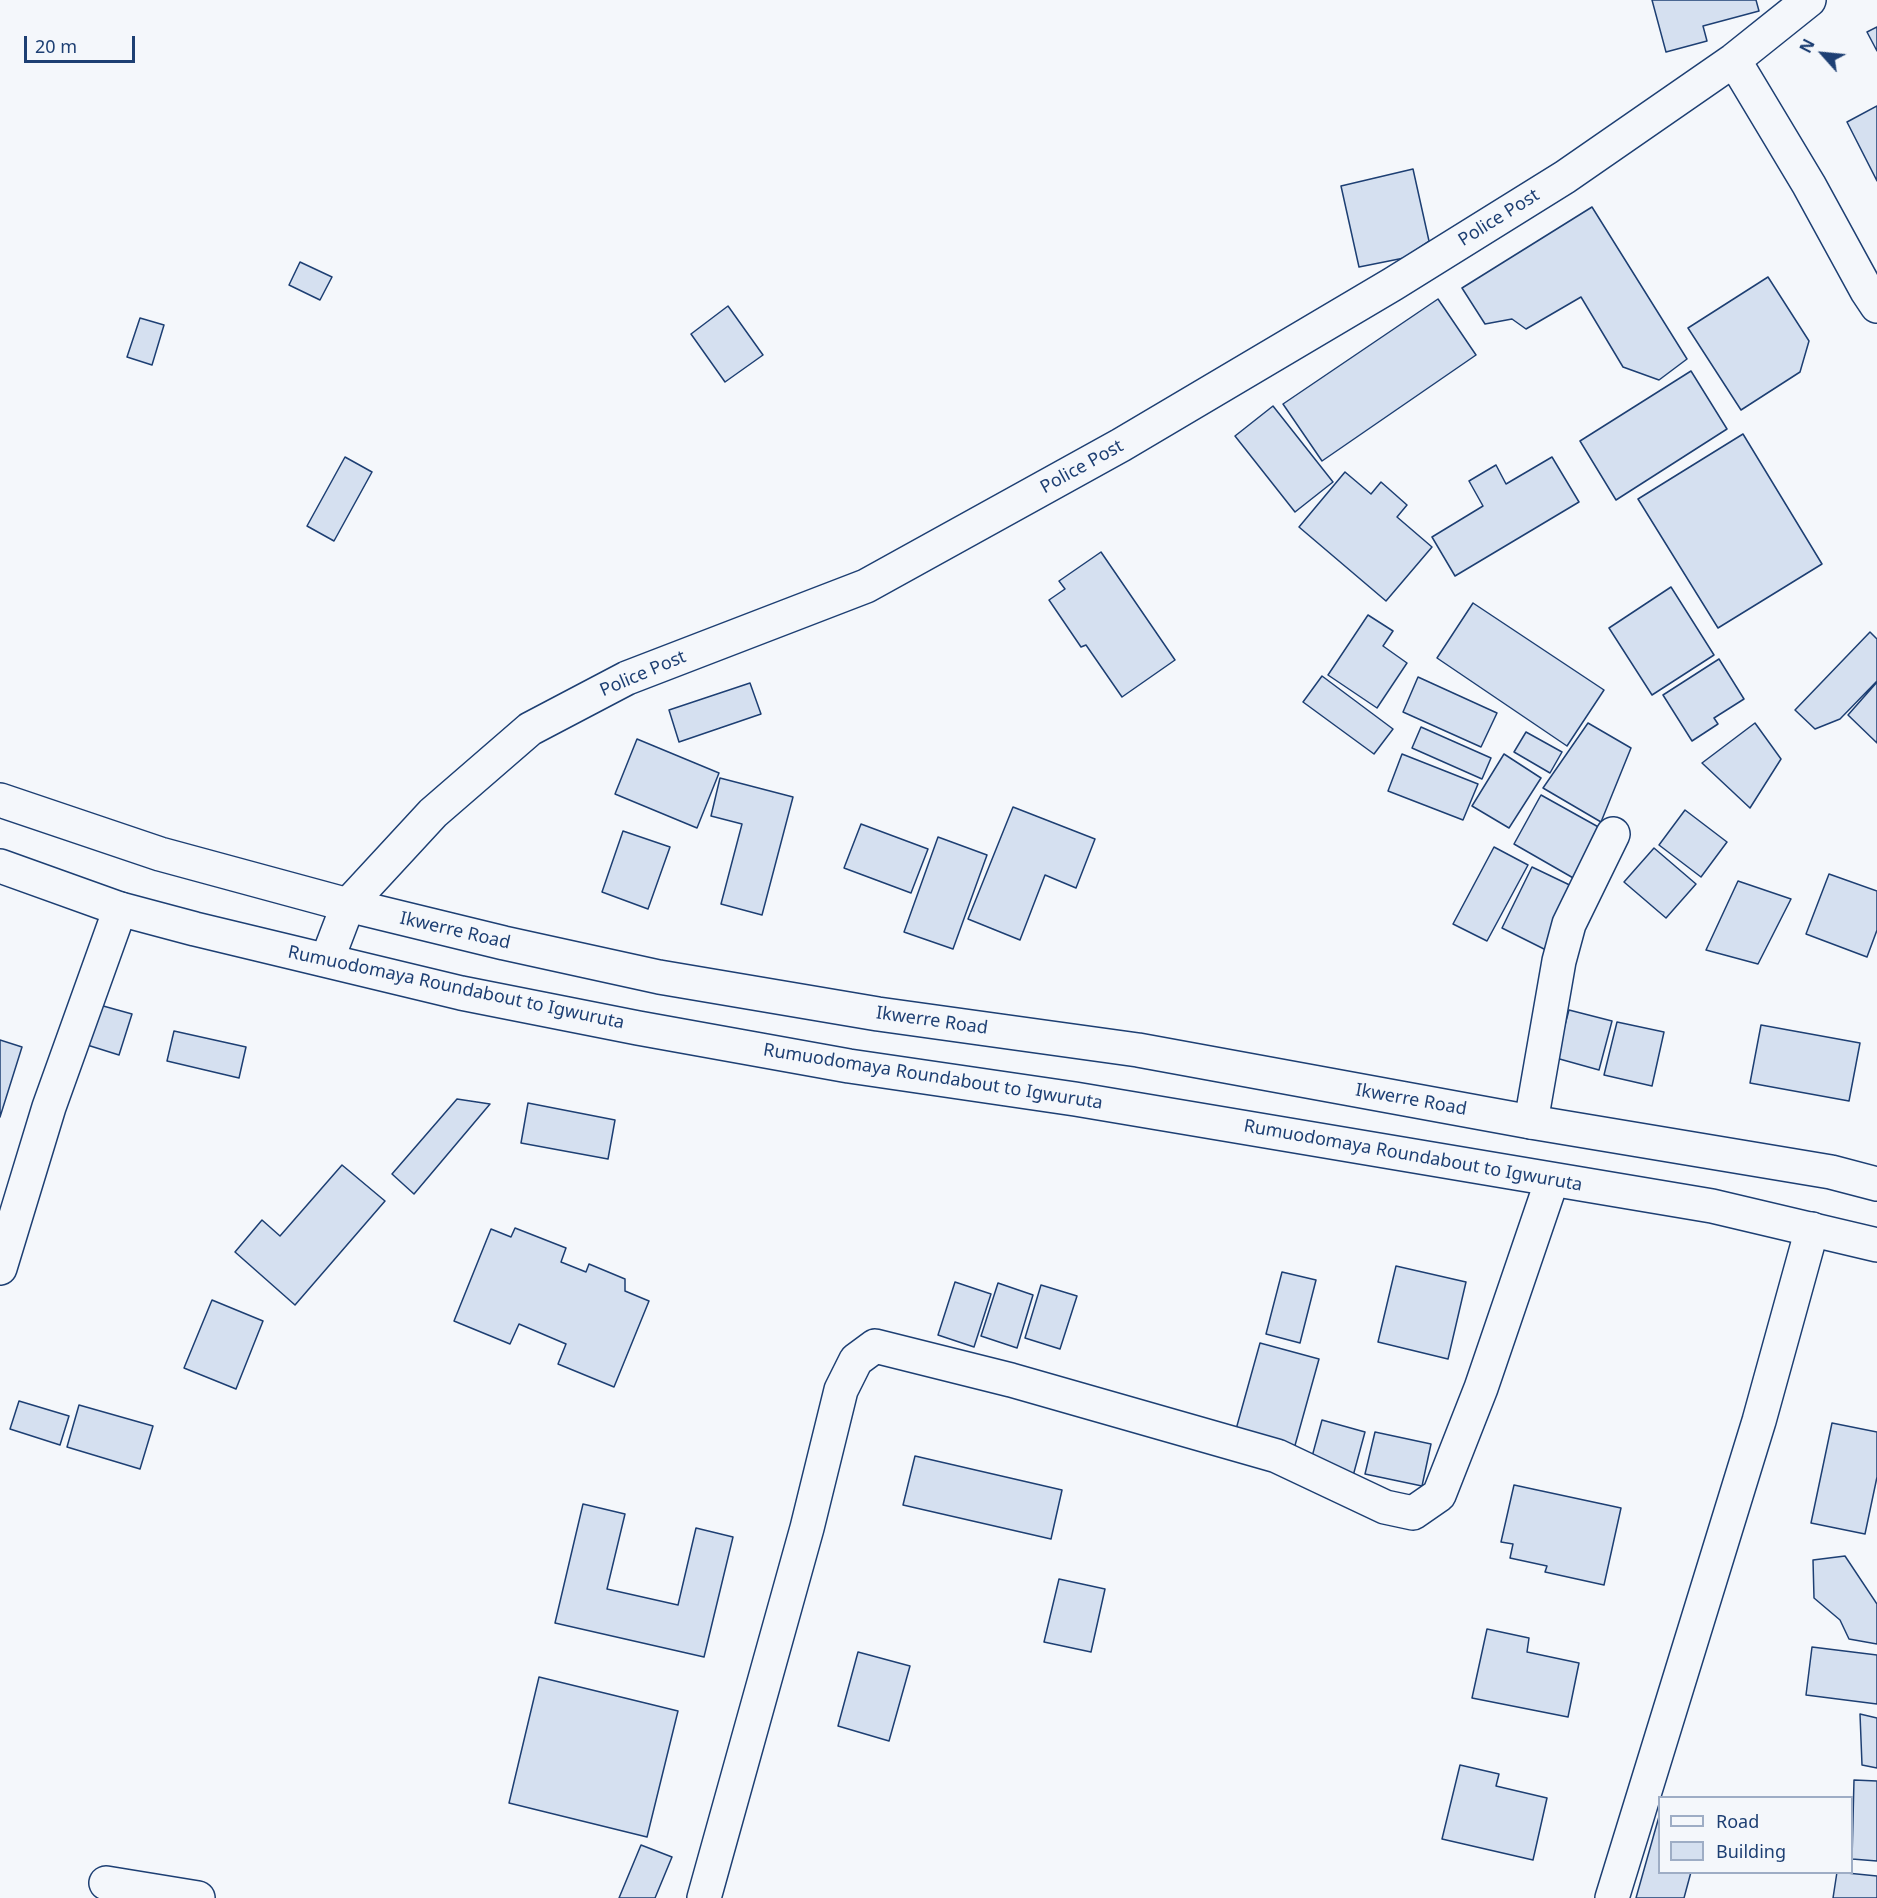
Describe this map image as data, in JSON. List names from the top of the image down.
{
  "streets": {
    "street": ["Police Post", "Ikwerre Road", "Rumuodomaya Roundabout to Igwuruta"]
  },
  "crossings": [
    ["Police Post", "Ikwerre Road"]
  ],
  "legend": ["Road", "Building"],
  "scale_bar": "20 m",
  "north": "top left"
}
